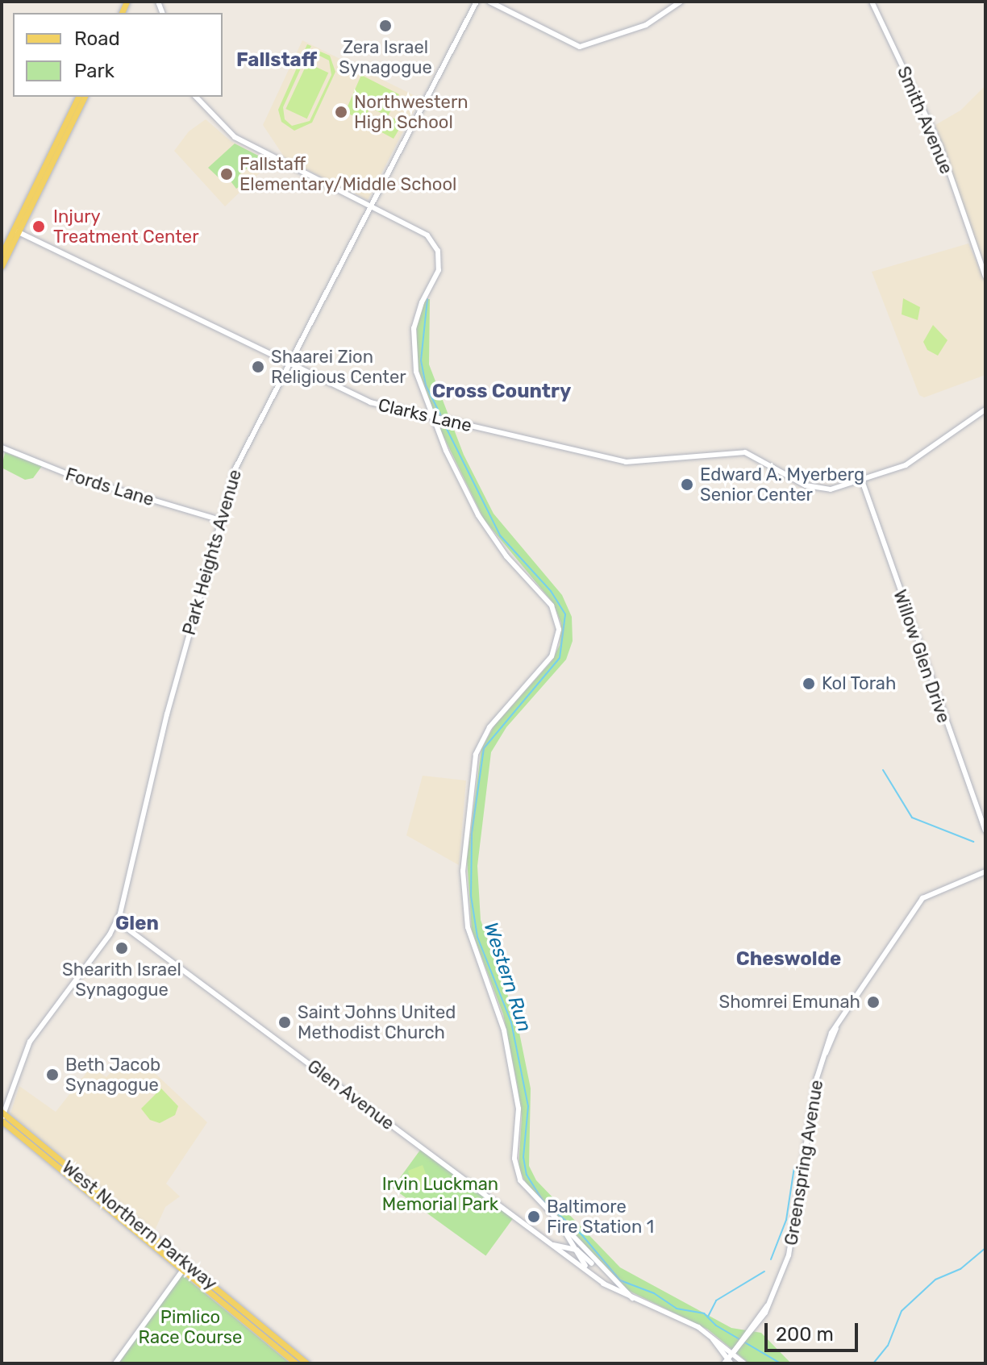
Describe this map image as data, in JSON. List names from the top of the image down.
{
  "streets": {
    "main road": [
      "Smith Avenue",
      "Clarks Lane",
      "Fords Lane",
      "Park Heights Avenue",
      "Willow Glen Drive",
      "Glen Avenue",
      "Greenspring Avenue",
      "West Northern Parkway"
    ]
  },
  "crossings": [
    ["Clarks Lane", "Park Heights Avenue"],
    ["Clarks Lane", "Willow Glen Drive"],
    ["Fords Lane", "Park Heights Avenue"],
    ["Park Heights Avenue", "Glen Avenue"],
    ["Park Heights Avenue", "West Northern Parkway"]
  ],
  "districts": [
    "Fallstaff",
    "Cross Country",
    "Glen",
    "Cheswolde"
  ],
  "water": ["Western Run"],
  "parks": ["Irvin Luckman Memorial Park", "Pimlico Race Course"],
  "places": [
    "Zera Israel Synagogue",
    "Northwestern High School",
    "Fallstaff Elementary/Middle School",
    "Injury Treatment Center",
    "Shaarei Zion Religious Center",
    "Edward A. Myerberg Senior Center",
    "Kol Torah",
    "Shearith Israel Synagogue",
    "Shomrei Emunah",
    "Saint Johns United Methodist Church",
    "Beth Jacob Synagogue",
    "Baltimore Fire Station 1"
  ],
  "legend": ["Road", "Park"],
  "scale_bar": "200 m"
}
